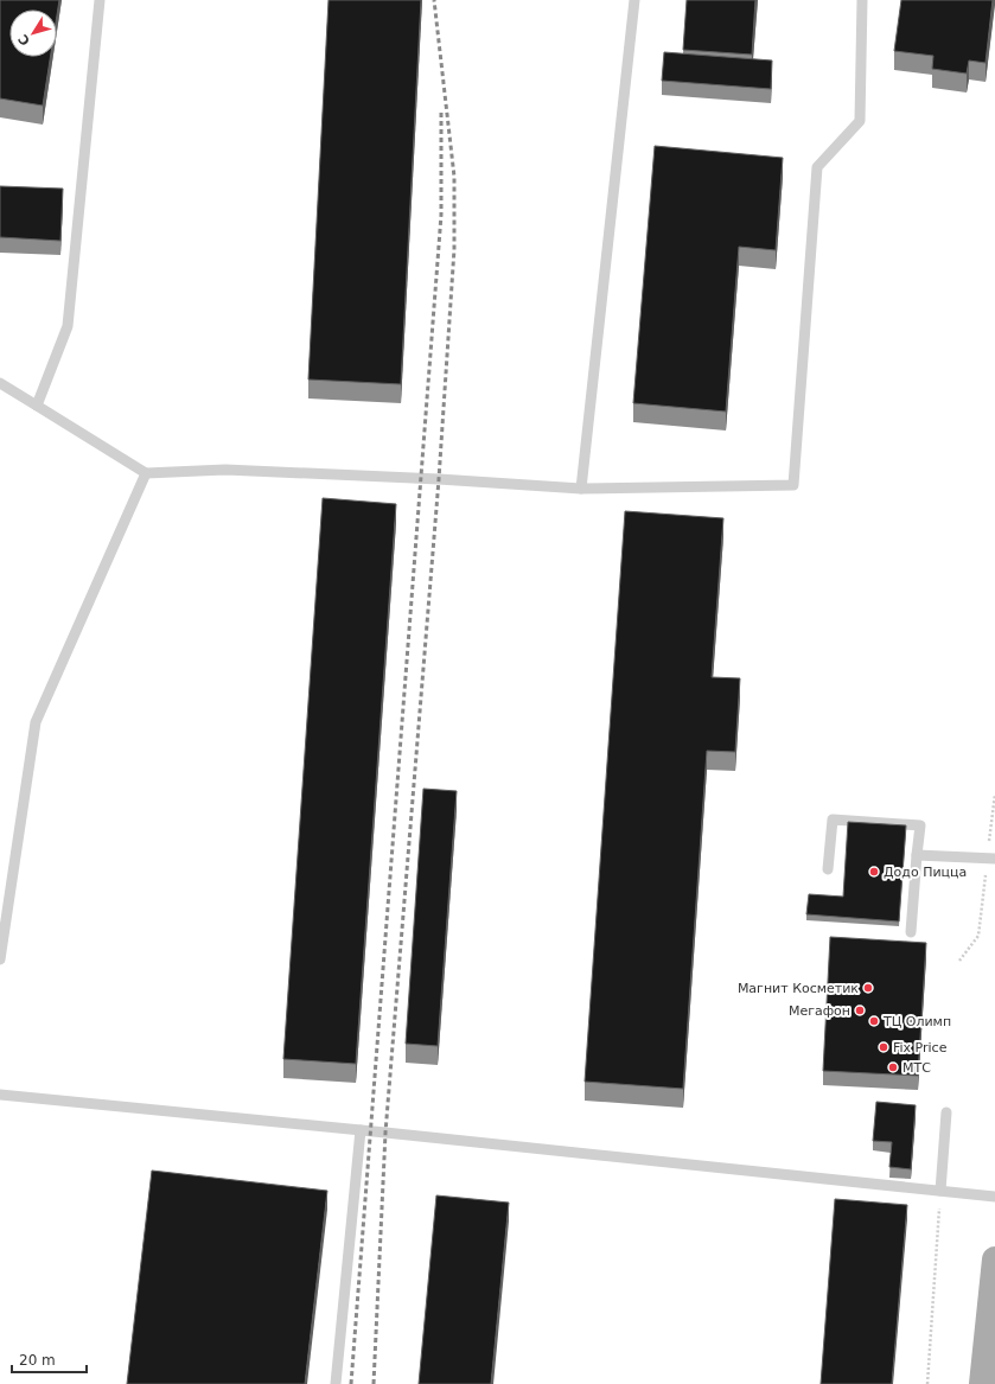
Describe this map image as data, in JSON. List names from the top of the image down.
{
  "places": [
    "Додо Пицца",
    "Магнит Косметик",
    "Мегафон",
    "ТЦ Олимп",
    "Fix Price",
    "МТС"
  ],
  "scale_bar": "20 m",
  "north": "bottom left"
}
